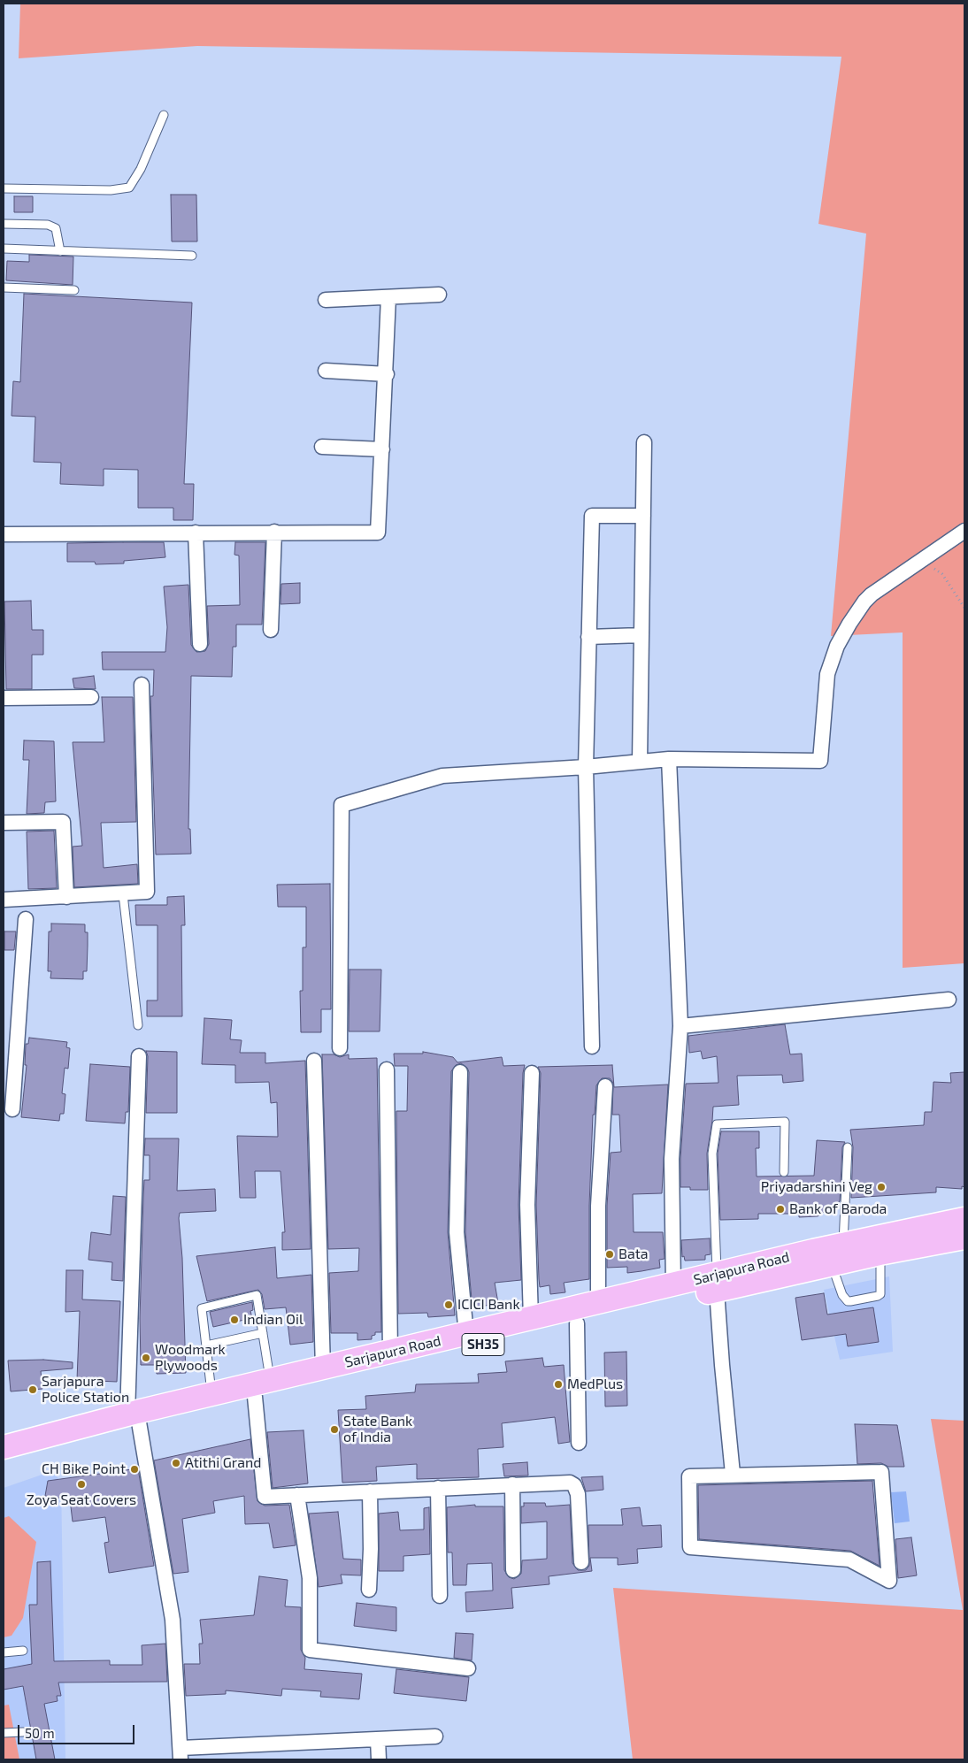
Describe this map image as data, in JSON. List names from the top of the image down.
{
  "streets": {
    "main road": ["Sarjapura Road", "SH35"]
  },
  "places": [
    "Priyadarshini Veg",
    "Bank of Baroda",
    "Bata",
    "ICICI Bank",
    "Indian Oil",
    "Woodmark Plywoods",
    "MedPlus",
    "Sarjapura Police Station",
    "State Bank of India",
    "Atithi Grand",
    "CH Bike Point",
    "Zoya Seat Covers"
  ],
  "scale_bar": "50 m"
}
